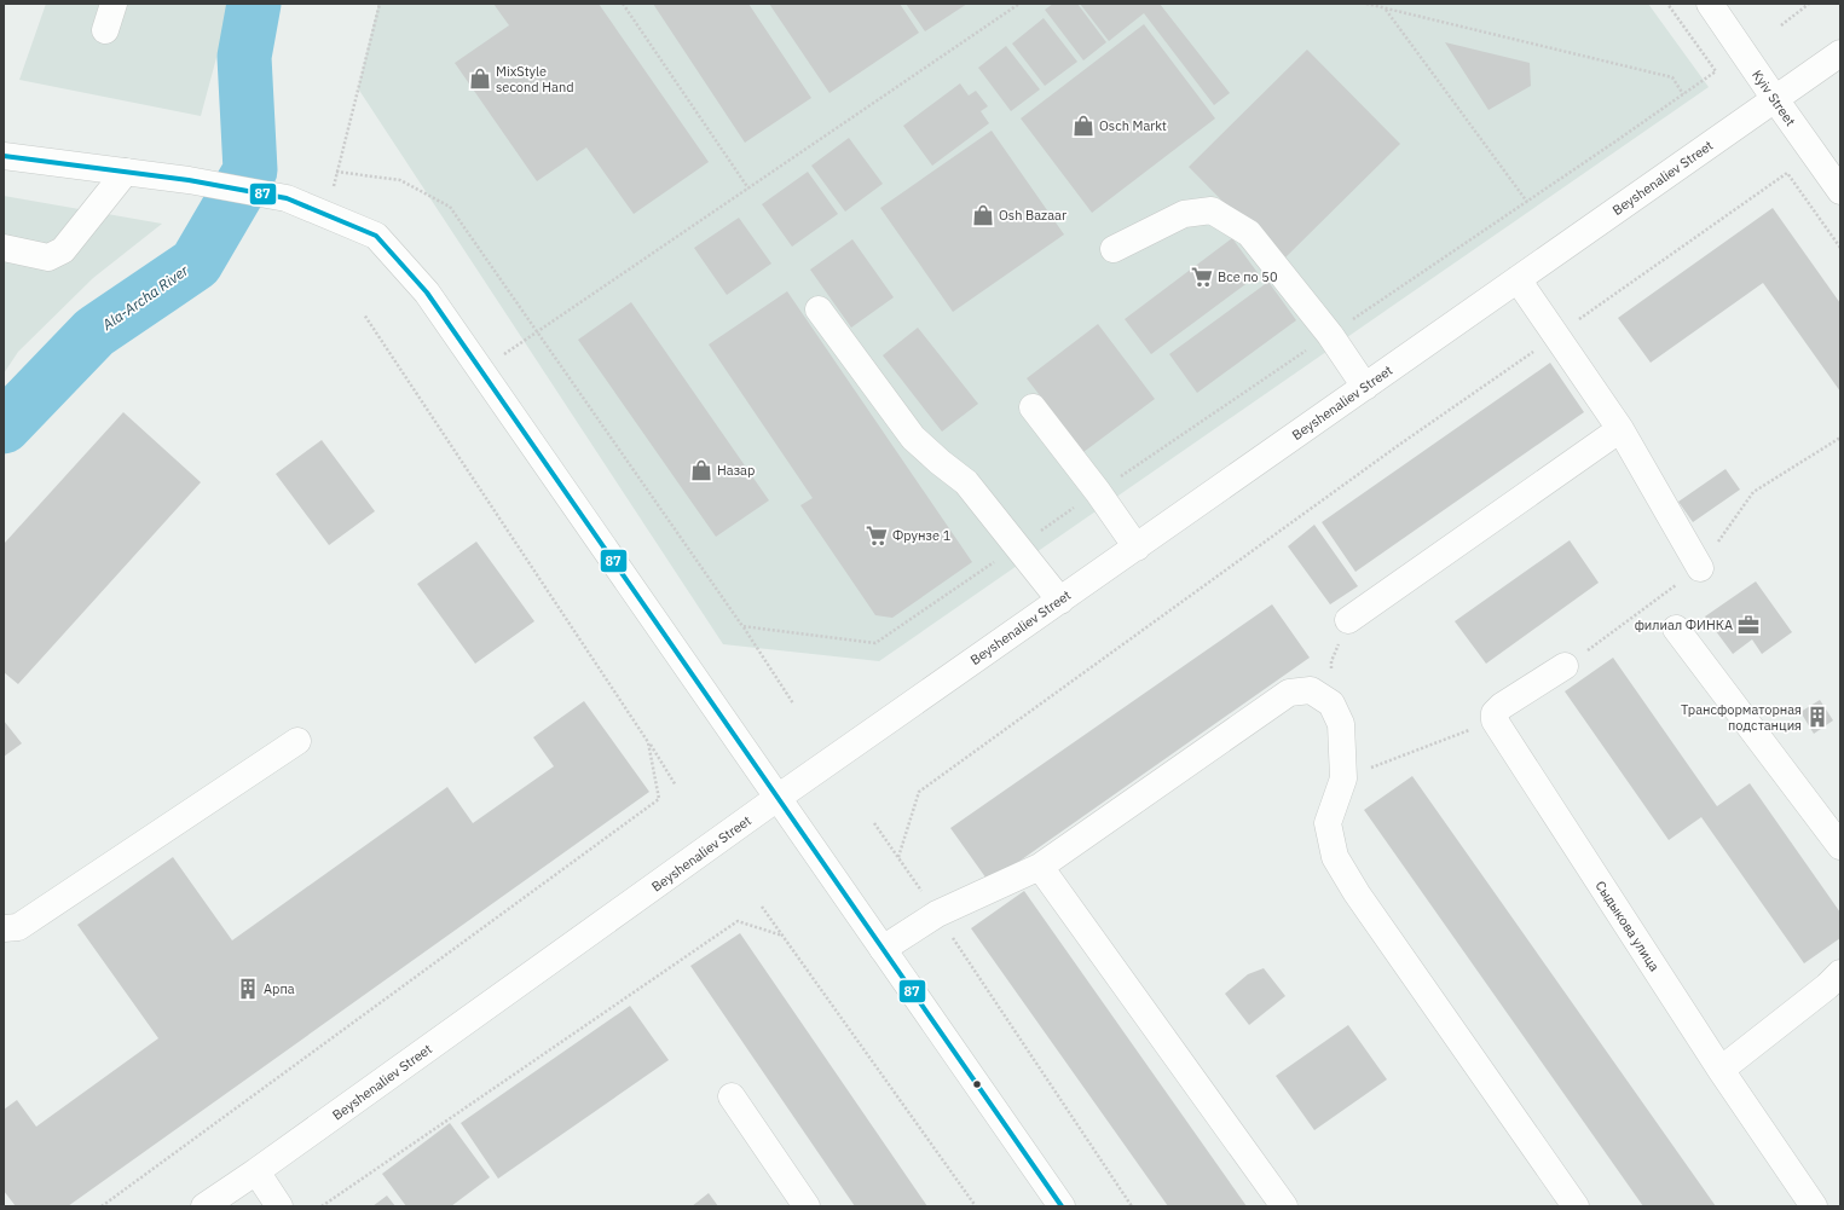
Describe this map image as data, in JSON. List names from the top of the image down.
{
  "streets": {
    "street": ["Kyiv Street", "Beyshenaliev Street", "Сыдыкова улица"]
  },
  "crossings": [
    ["Kyiv Street", "Beyshenaliev Street"]
  ],
  "water": ["Ala-Archa River"],
  "places": {
    "shop": [
      "MixStyle second Hand",
      "Osch Markt",
      "Osh Bazaar",
      "Назар"
    ],
    "supermarket": ["Все по 50", "Фрунзе 1"],
    "office": ["филиал ФИНКА"],
    "building": ["Трансформаторная подстанция", "Арпа"]
  },
  "lines": ["transit line 87"]
}
